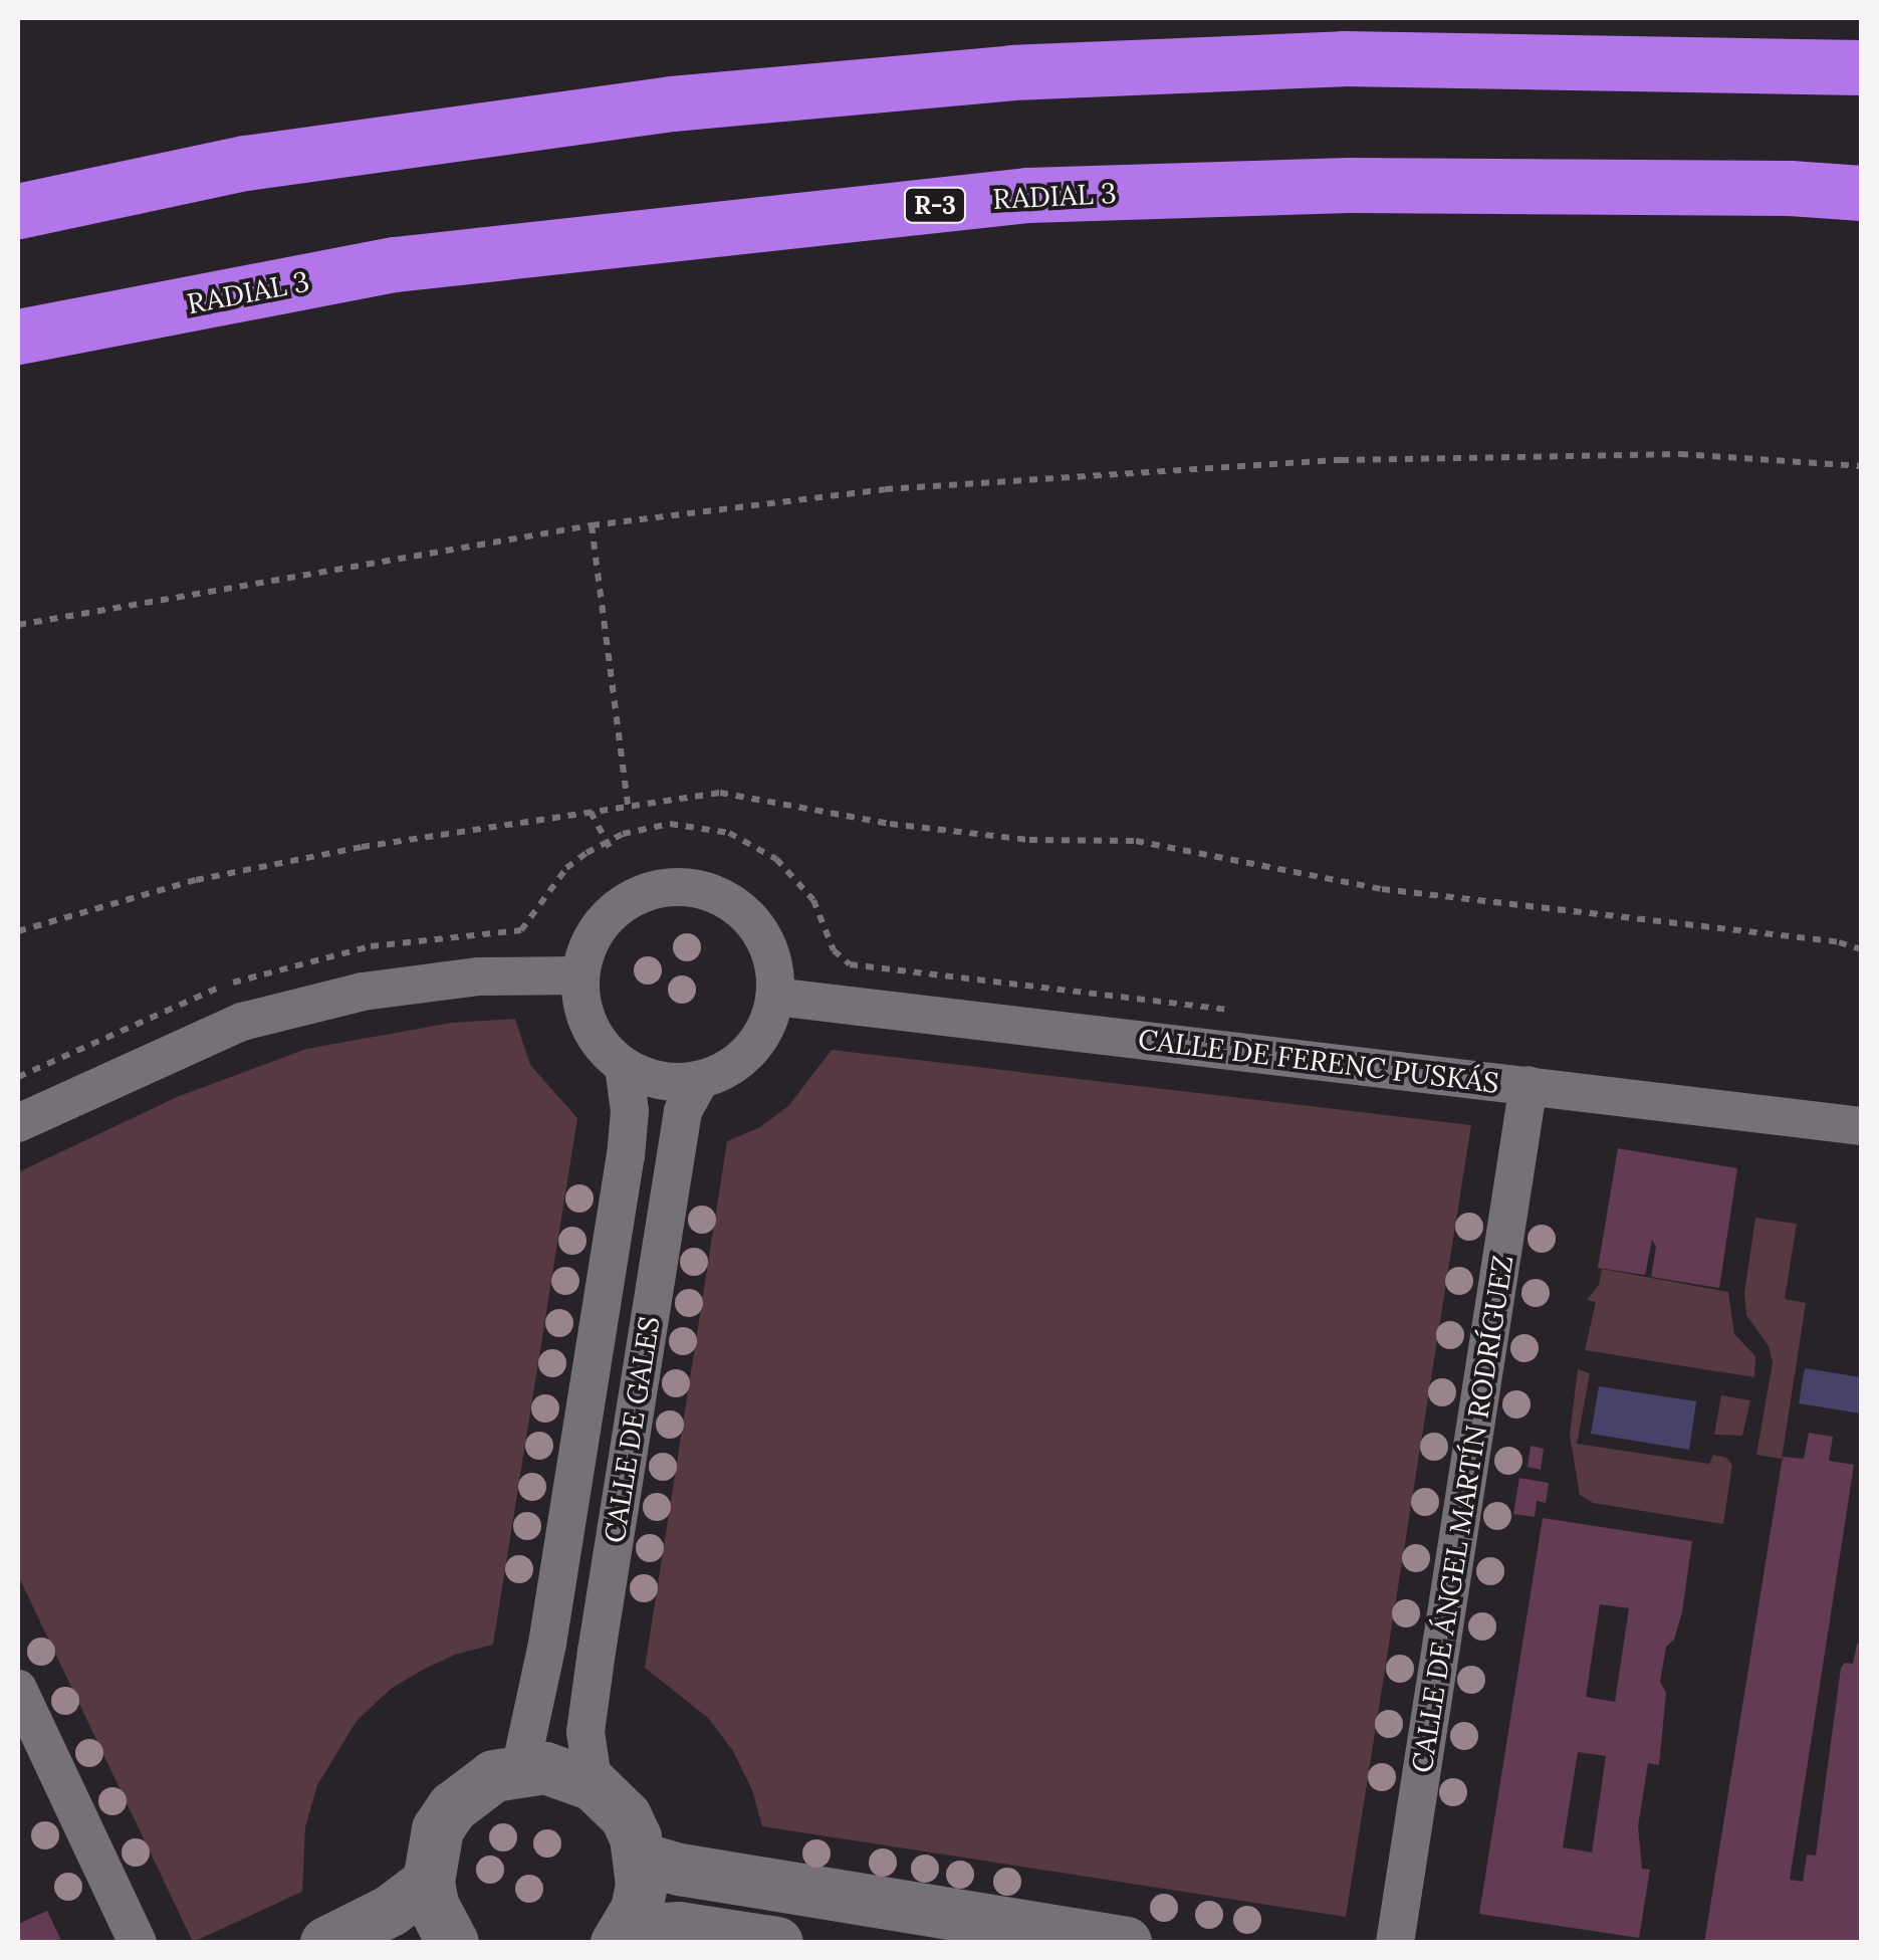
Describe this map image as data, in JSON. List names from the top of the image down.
{
  "streets": {
    "highway": ["RADIAL 3", "R-3"],
    "street": ["CALLE DE FERENC PUSKÁS", "CALLE DE GALES", "CALLE DE ÁNGEL MARTÍN RODRÍGUEZ"]
  },
  "crossings": [
    ["CALLE DE FERENC PUSKÁS", "CALLE DE GALES"],
    ["CALLE DE FERENC PUSKÁS", "CALLE DE ÁNGEL MARTÍN RODRÍGUEZ"]
  ]
}
